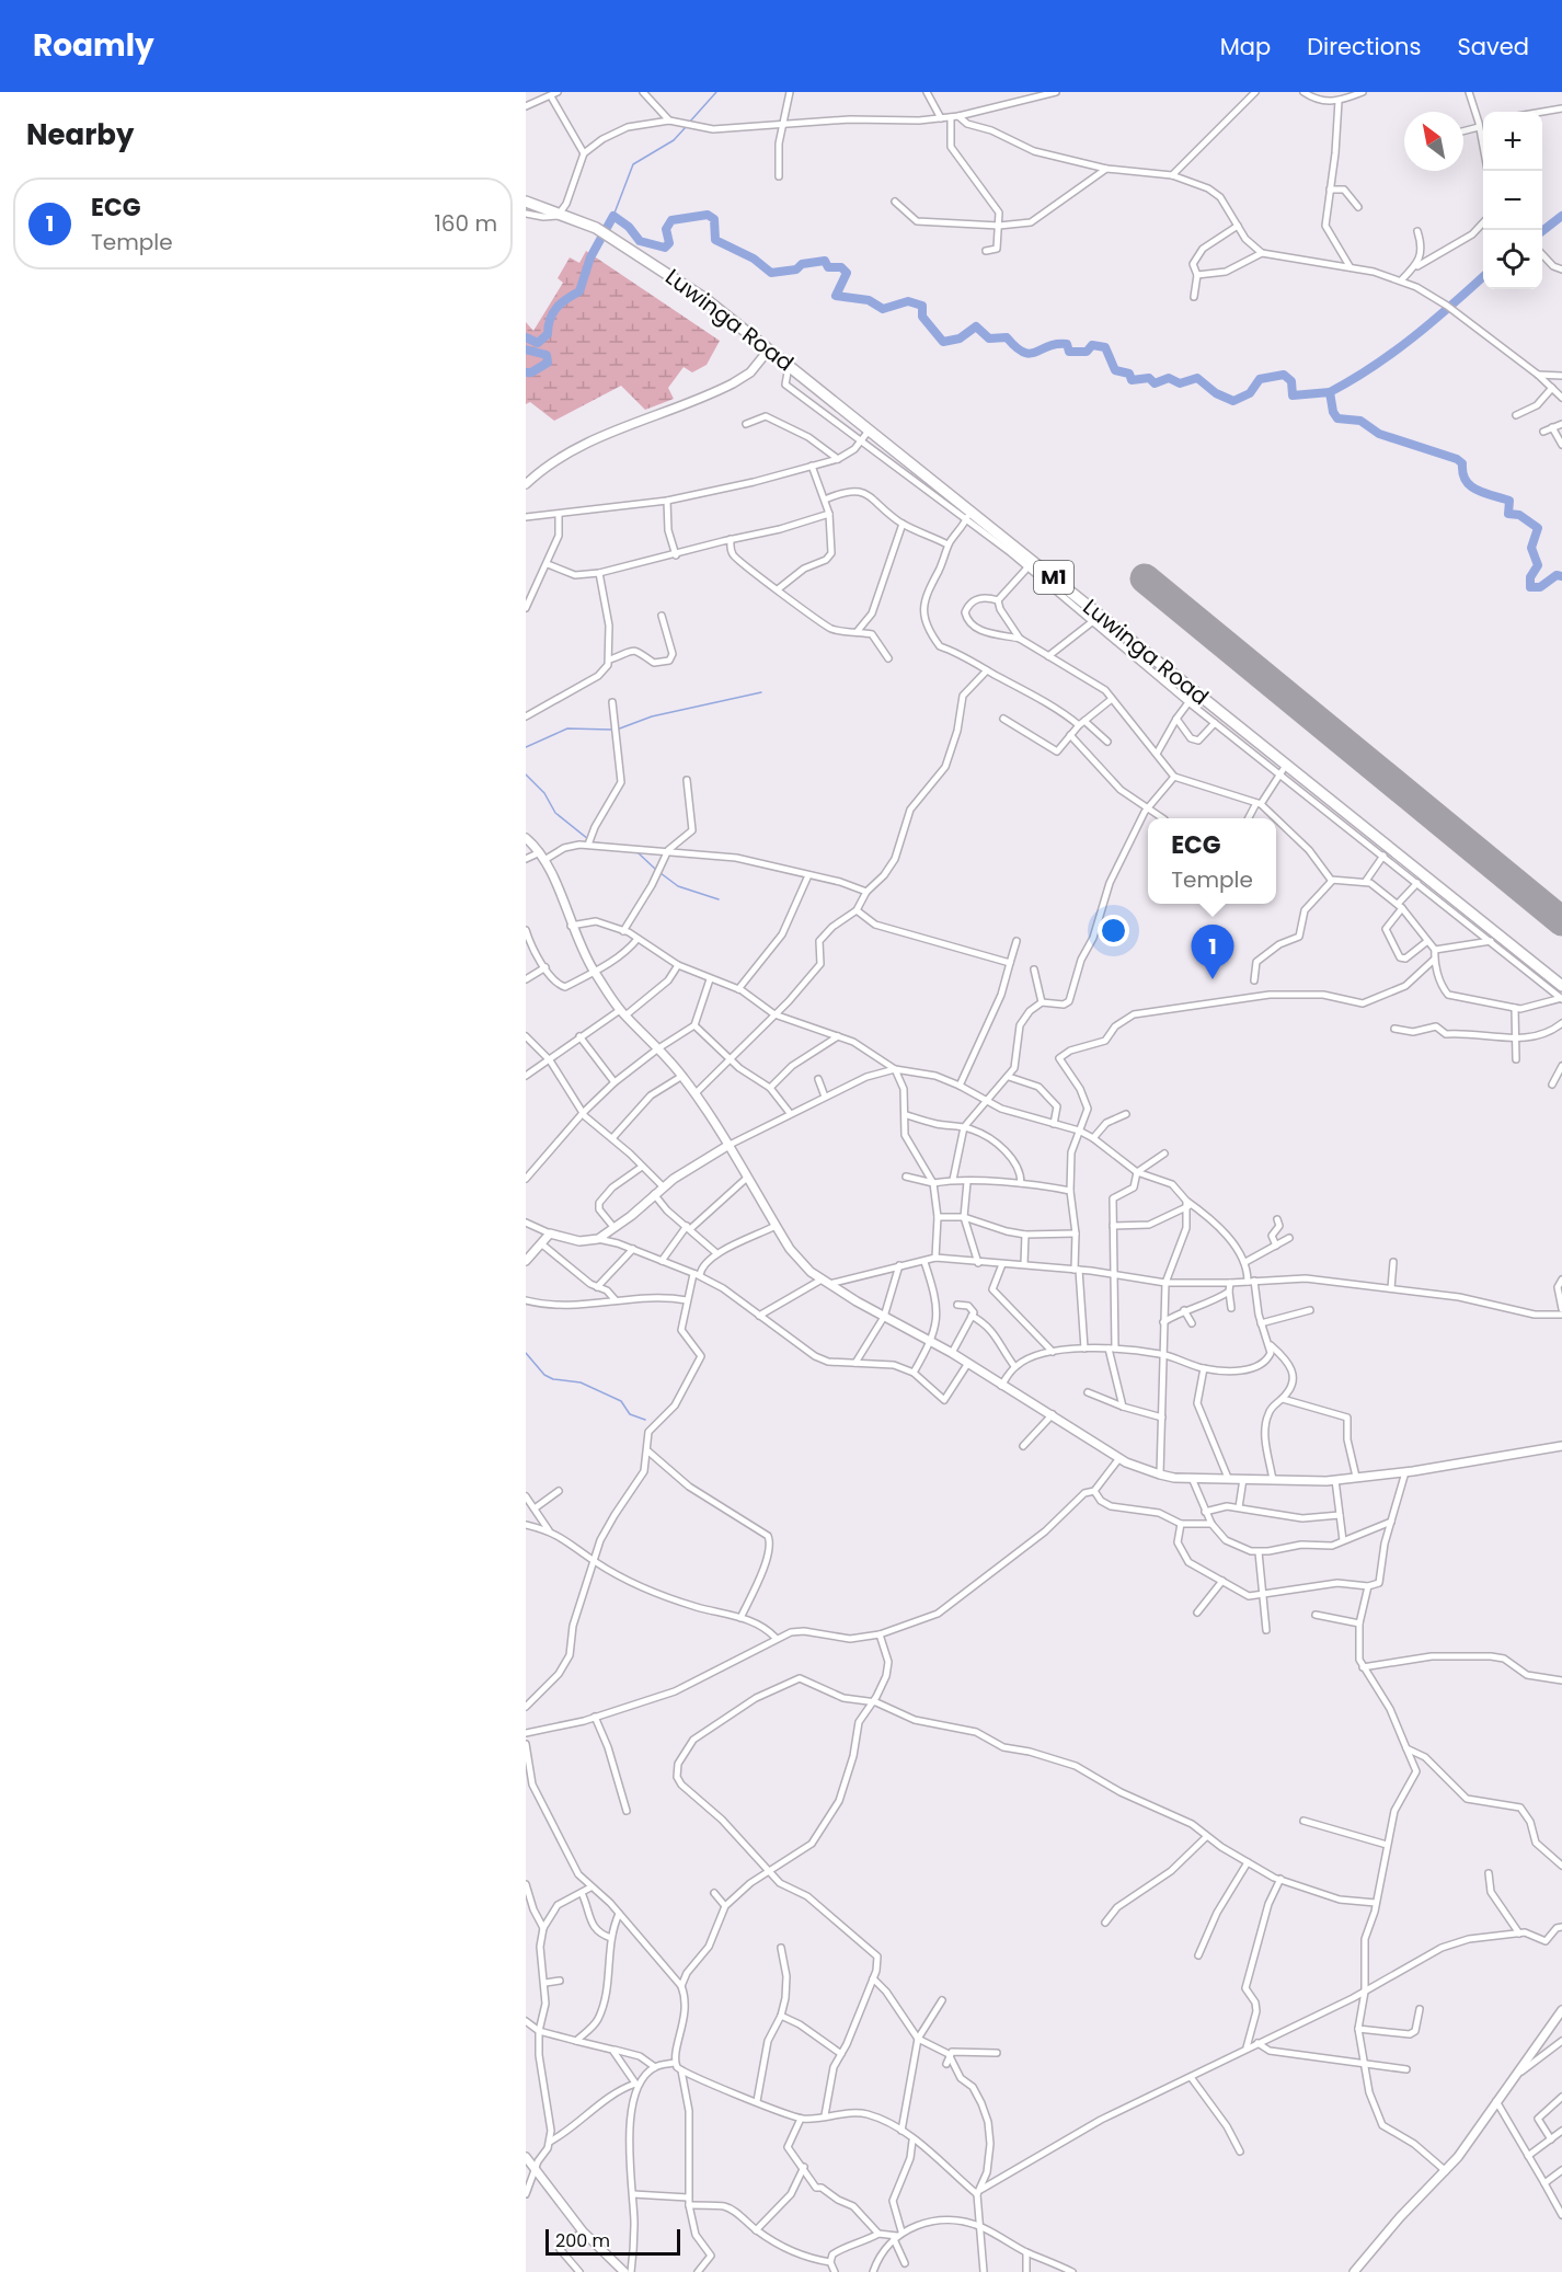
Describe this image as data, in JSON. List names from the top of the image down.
{
  "streets": {
    "highway": ["Luwinga Road", "M1"]
  },
  "scale_bar": "200 m",
  "north": "top left",
  "page": {
    "header": "Roamly",
    "nav": ["Map", "Directions", "Saved"],
    "heading": "Nearby",
    "map_buttons": ["+", "−"],
    "list": [
      {
        "mark": "1",
        "name": "ECG",
        "note": "Temple",
        "value": "160 m"
      }
    ],
    "popup": ["ECG", "Temple"],
    "pins": "1",
    "scale": "200 m"
  }
}
